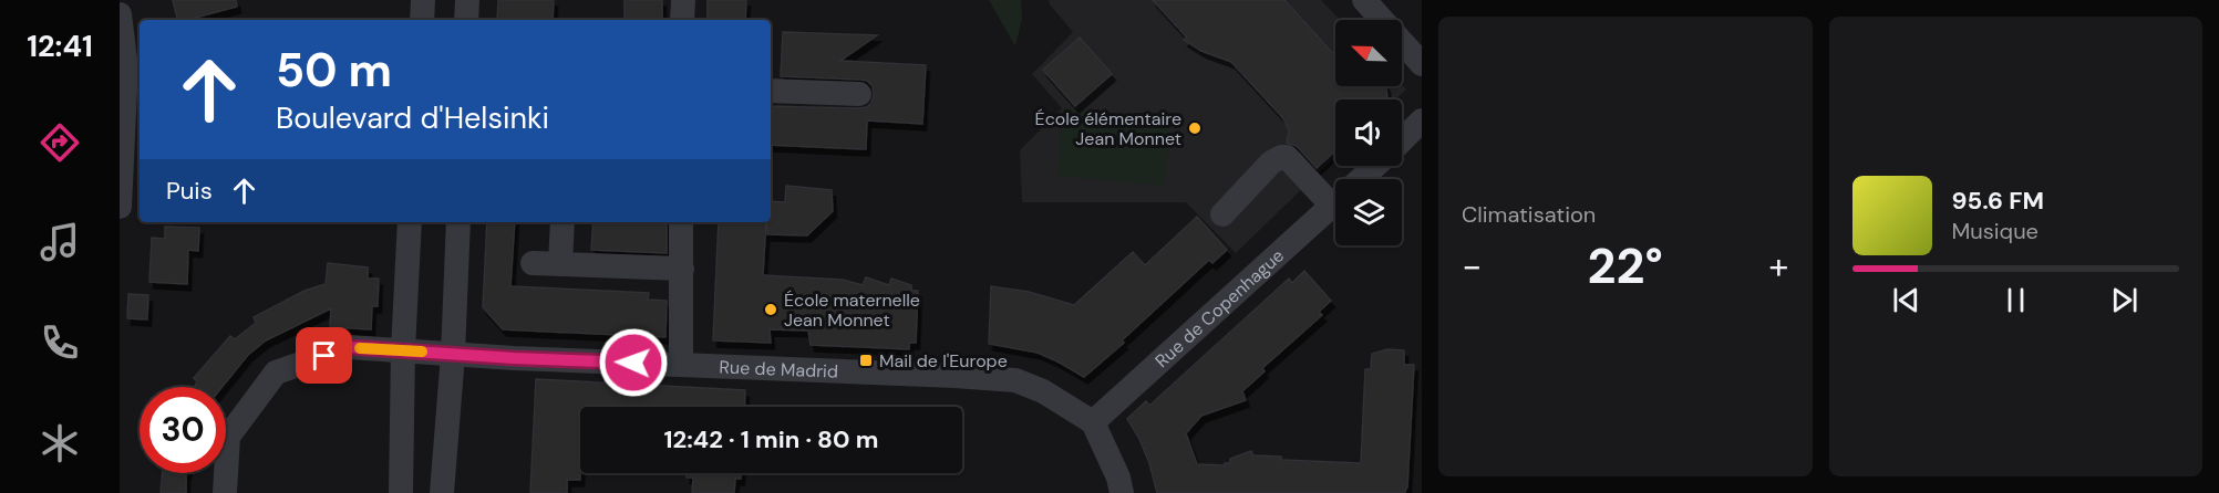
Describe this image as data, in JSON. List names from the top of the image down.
{
  "streets": {
    "street": ["Rue de Copenhague", "Rue de Madrid"]
  },
  "crossings": [
    ["Rue de Copenhague", "Rue de Madrid"]
  ],
  "places": {
    "other": ["École élémentaire Jean Monnet", "École maternelle Jean Monnet"],
    "transit": ["Mail de l'Europe"]
  },
  "north": "top left",
  "page": {
    "tabs": "12:41",
    "tile": "Climatisation",
    "turn": ["50 m", "Boulevard d'Helsinki"],
    "then": "Puis",
    "song": ["95.6 FM", "Musique"],
    "heat": ["−", "22°", "+"],
    "limit": "30",
    "trip": "12:42 · 1 min · 80 m"
  }
}
